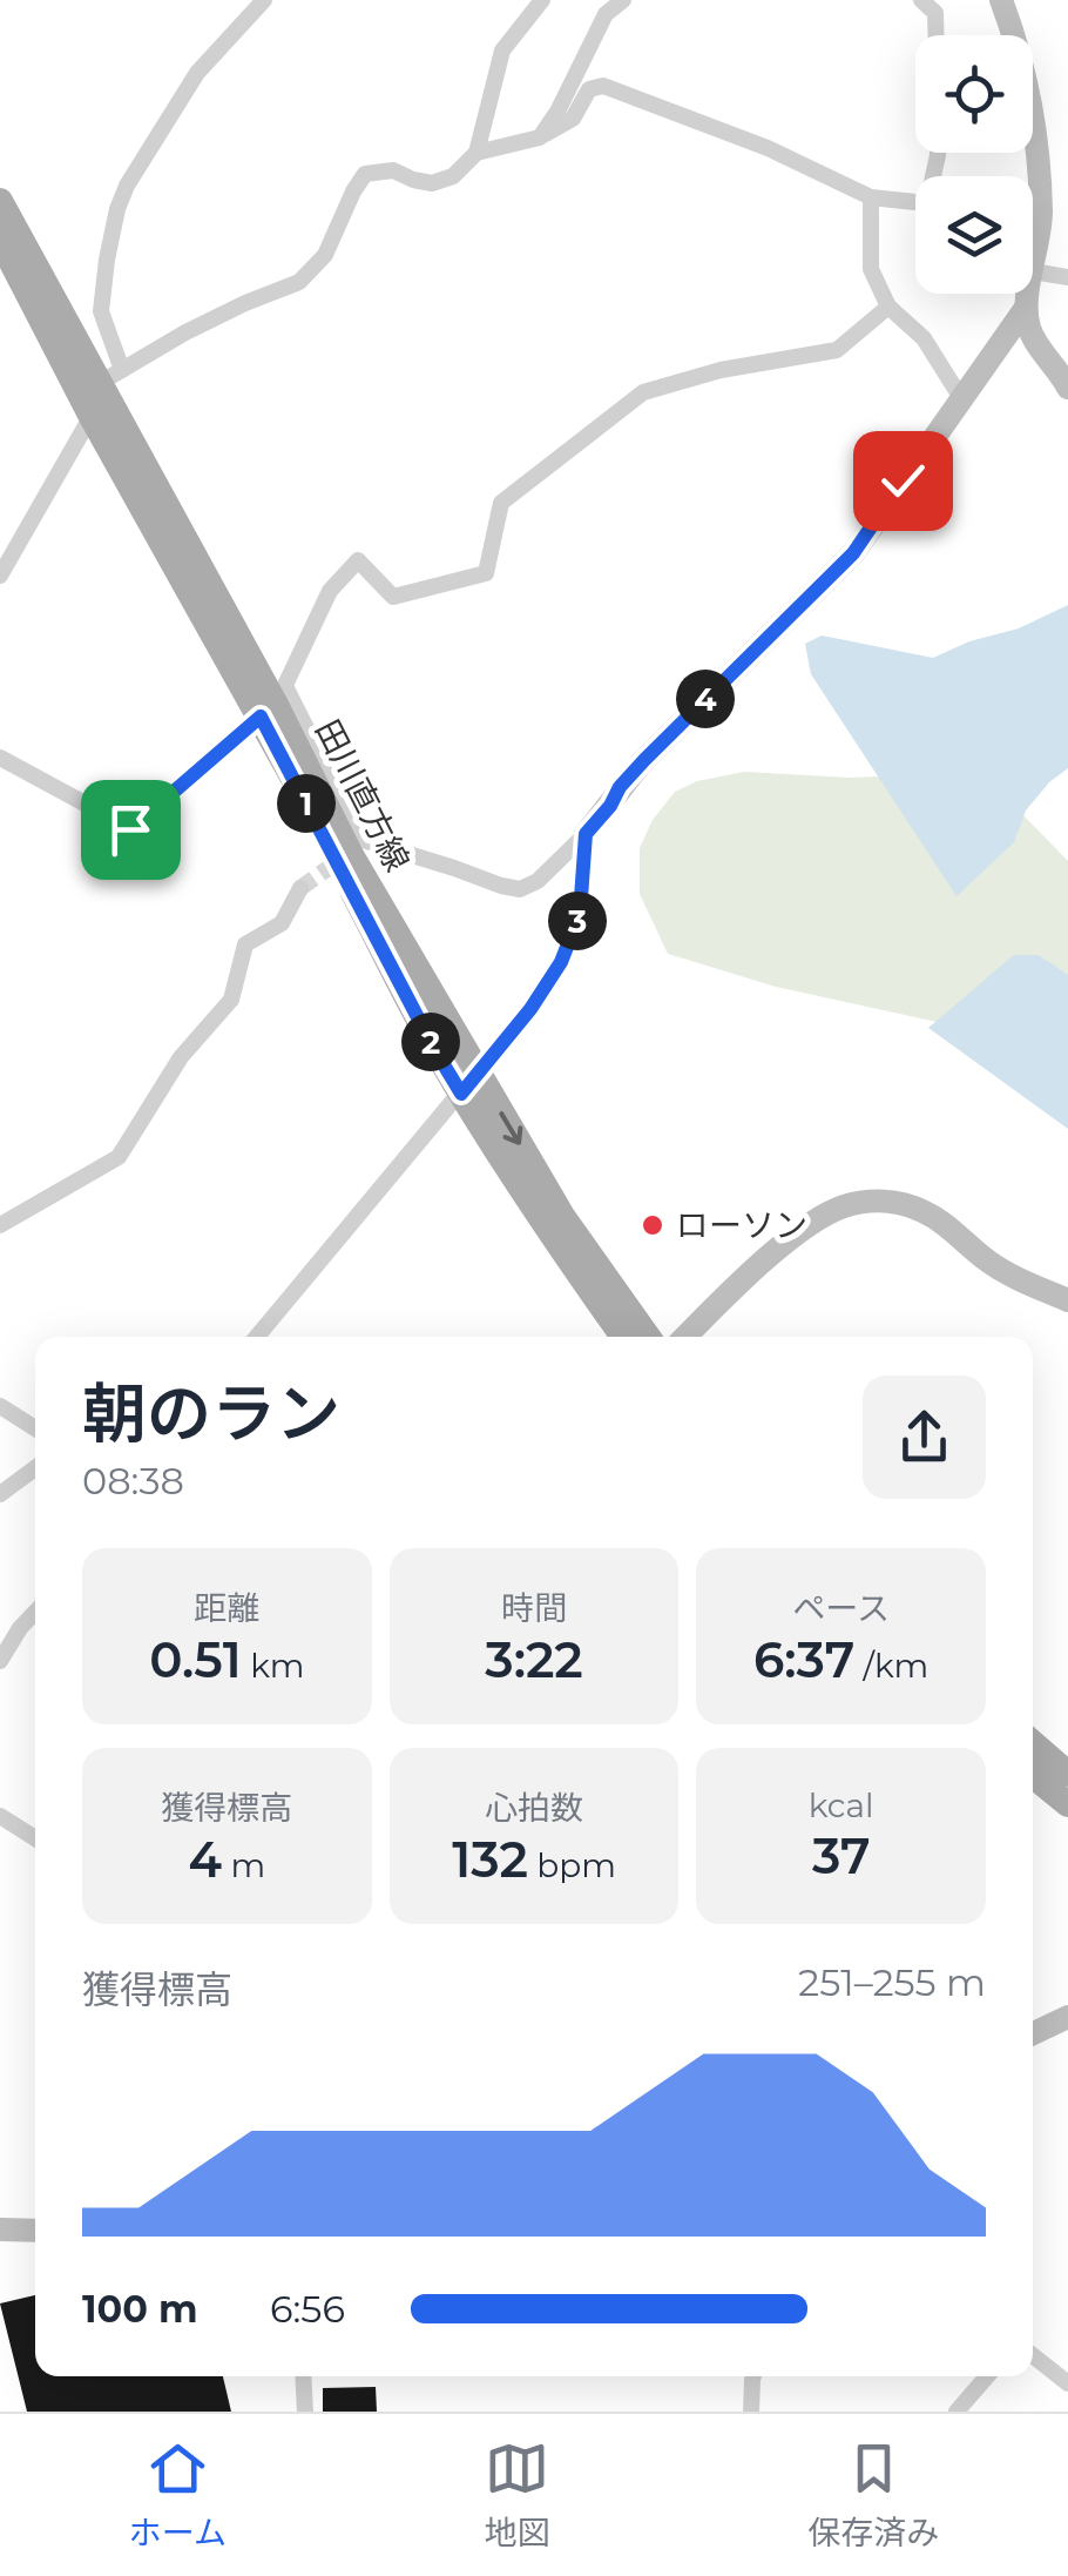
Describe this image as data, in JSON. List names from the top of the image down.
{
  "streets": {
    "main road": ["田川直方線"]
  },
  "places": ["ローソン"],
  "page": {
    "pins": [
      "4",
      "1",
      "3",
      "2"
    ],
    "heading": ["朝のラン", "08:38"],
    "stats": [
      ["距離", "0.51 km"],
      ["時間", "3:22"],
      ["ペース", "6:37 /km"],
      ["獲得標高", "4 m"],
      ["心拍数", "132 bpm"],
      ["kcal", "37"]
    ],
    "chart": ["獲得標高", "251–255 m"],
    "list": [
      {
        "name": "100 m",
        "note": "6:56"
      }
    ],
    "tabs": ["ホーム", "地図", "保存済み"]
  }
}
